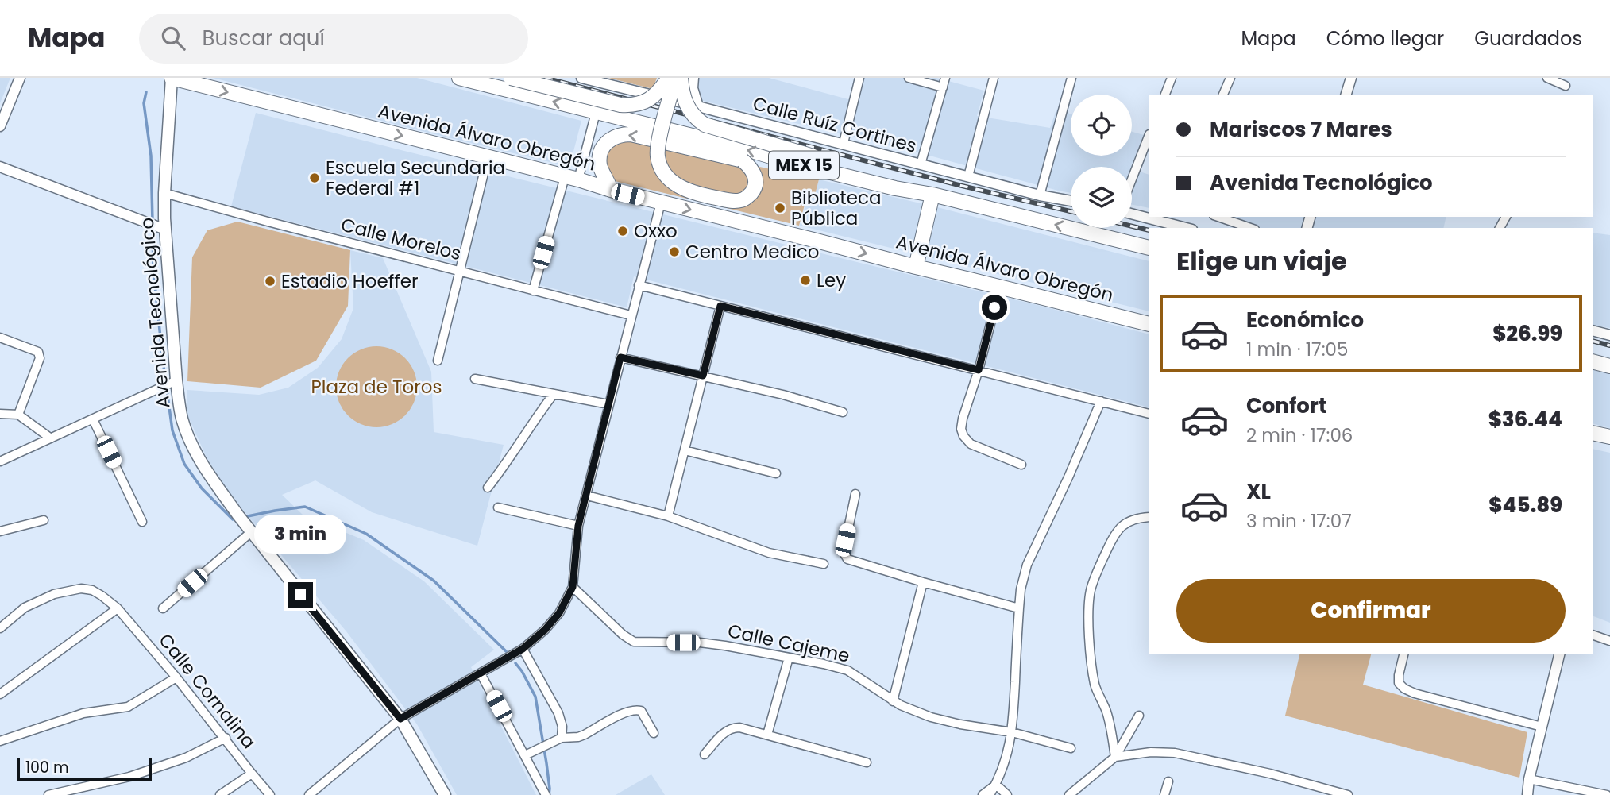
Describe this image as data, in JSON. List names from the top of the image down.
{
  "streets": {
    "highway": ["Avenida Álvaro Obregón", "MEX 15"],
    "main road": ["Avenida Tecnológico"],
    "street": [
      "Calle Ruíz Cortines",
      "Calle Morelos",
      "Calle Cajeme",
      "Calle Cornalina"
    ]
  },
  "crossings": [
    ["Avenida Álvaro Obregón", "Avenida Tecnológico"],
    ["Calle Morelos", "Avenida Tecnológico"]
  ],
  "parks": ["Plaza de Toros"],
  "places": [
    "Escuela Secundaria Federal #1",
    "Biblioteca Pública",
    "Oxxo",
    "Centro Medico",
    "Ley",
    "Estadio Hoeffer"
  ],
  "scale_bar": "100 m",
  "page": {
    "header": "Mapa",
    "search": "Buscar aquí",
    "nav": ["Mapa", "Cómo llegar", "Guardados"],
    "banner": ["Mariscos 7 Mares", "Avenida Tecnológico"],
    "heading": "Elige un viaje",
    "list": [
      {
        "name": "Económico",
        "note": "1 min · 17:05",
        "value": "$26.99"
      },
      {
        "name": "Confort",
        "note": "2 min · 17:06",
        "value": "$36.44"
      },
      {
        "name": "XL",
        "note": "3 min · 17:07",
        "value": "$45.89"
      }
    ],
    "bubble": "3 min",
    "buttons": "Confirmar",
    "scale": "100 m"
  }
}
